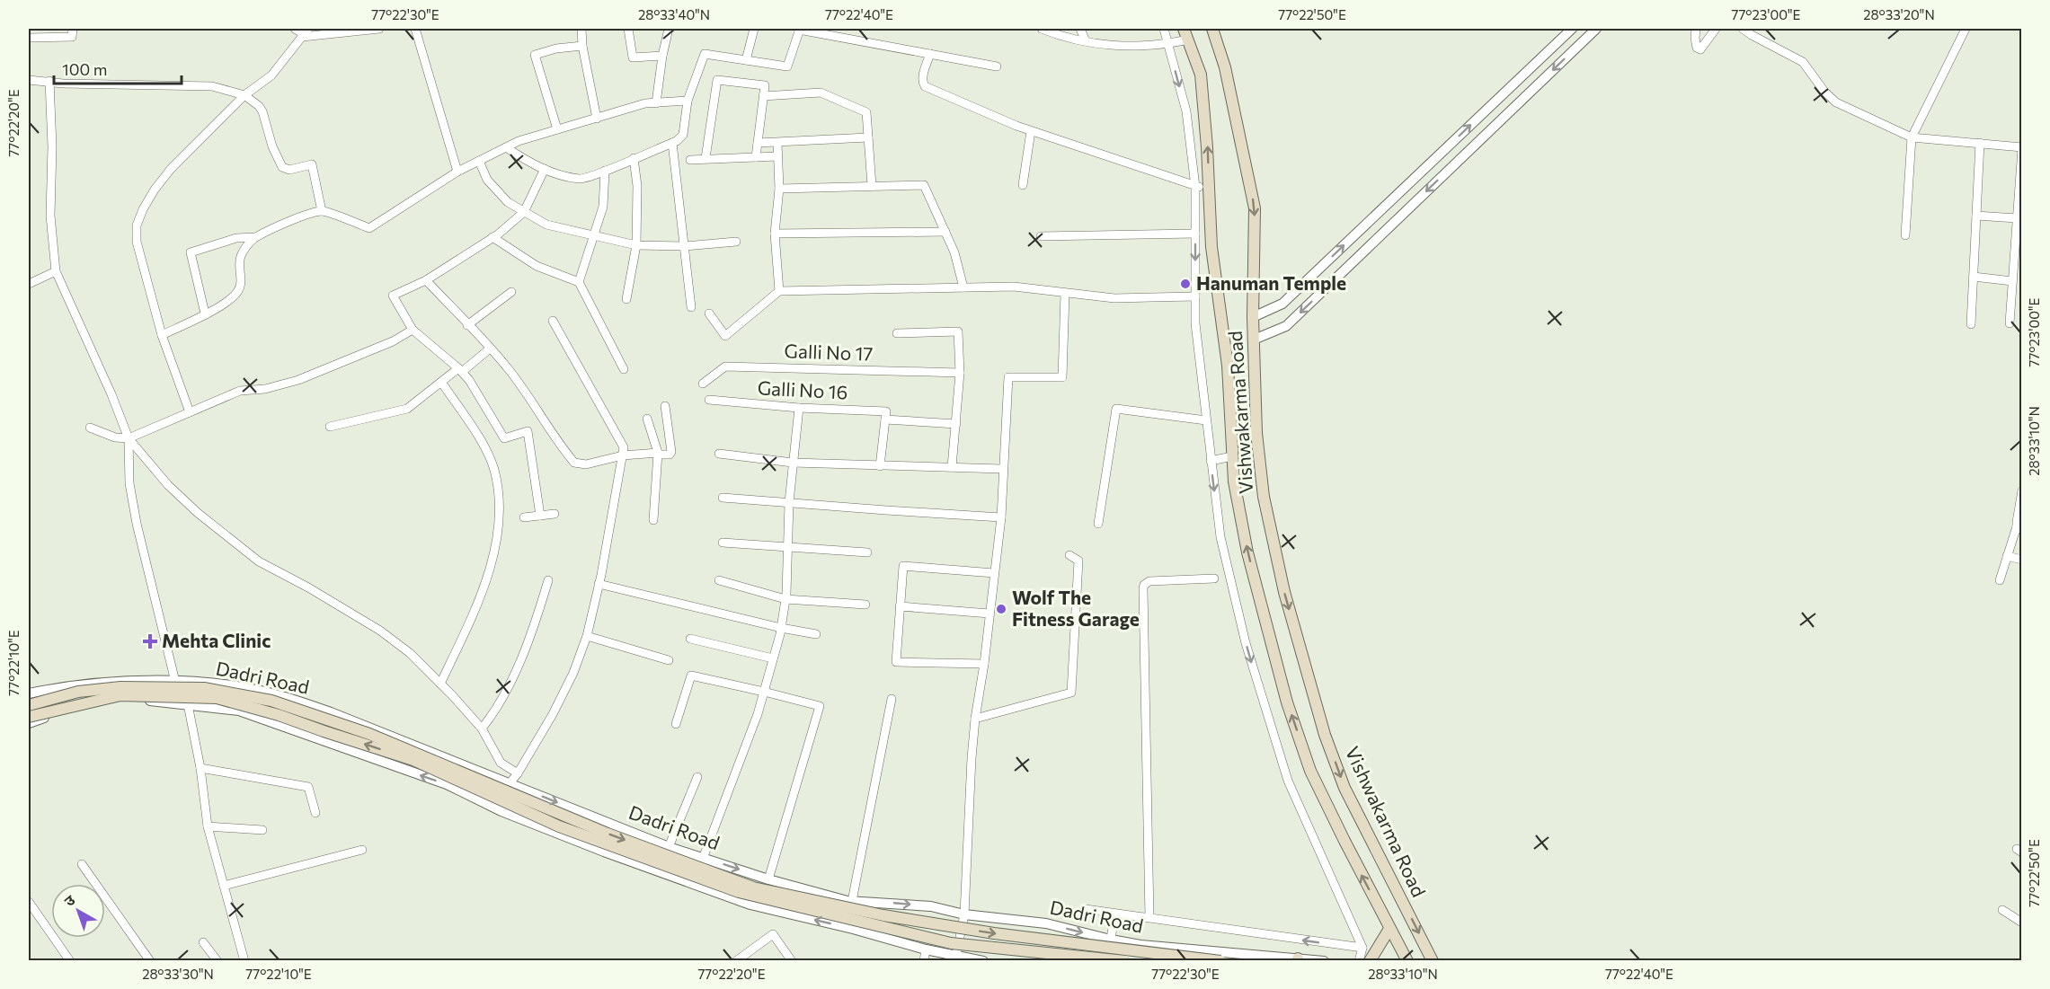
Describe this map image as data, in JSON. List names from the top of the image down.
{
  "streets": {
    "main road": ["Vishwakarma Road"],
    "street": ["Galli No 17", "Galli No 16", "Dadri Road"]
  },
  "places": {
    "other": ["Hanuman Temple", "Wolf The Fitness Garage"],
    "health": ["Mehta Clinic"]
  },
  "scale_bar": "100 m",
  "north": "top left",
  "coordinates": [
    "77°22'30\"E",
    "28°33'40\"N",
    "77°22'40\"E",
    "77°22'50\"E",
    "77°23'00\"E",
    "28°33'20\"N",
    "77°22'20\"E",
    "28°33'10\"N",
    "77°22'10\"E",
    "28°33'30\"N"
  ]
}
